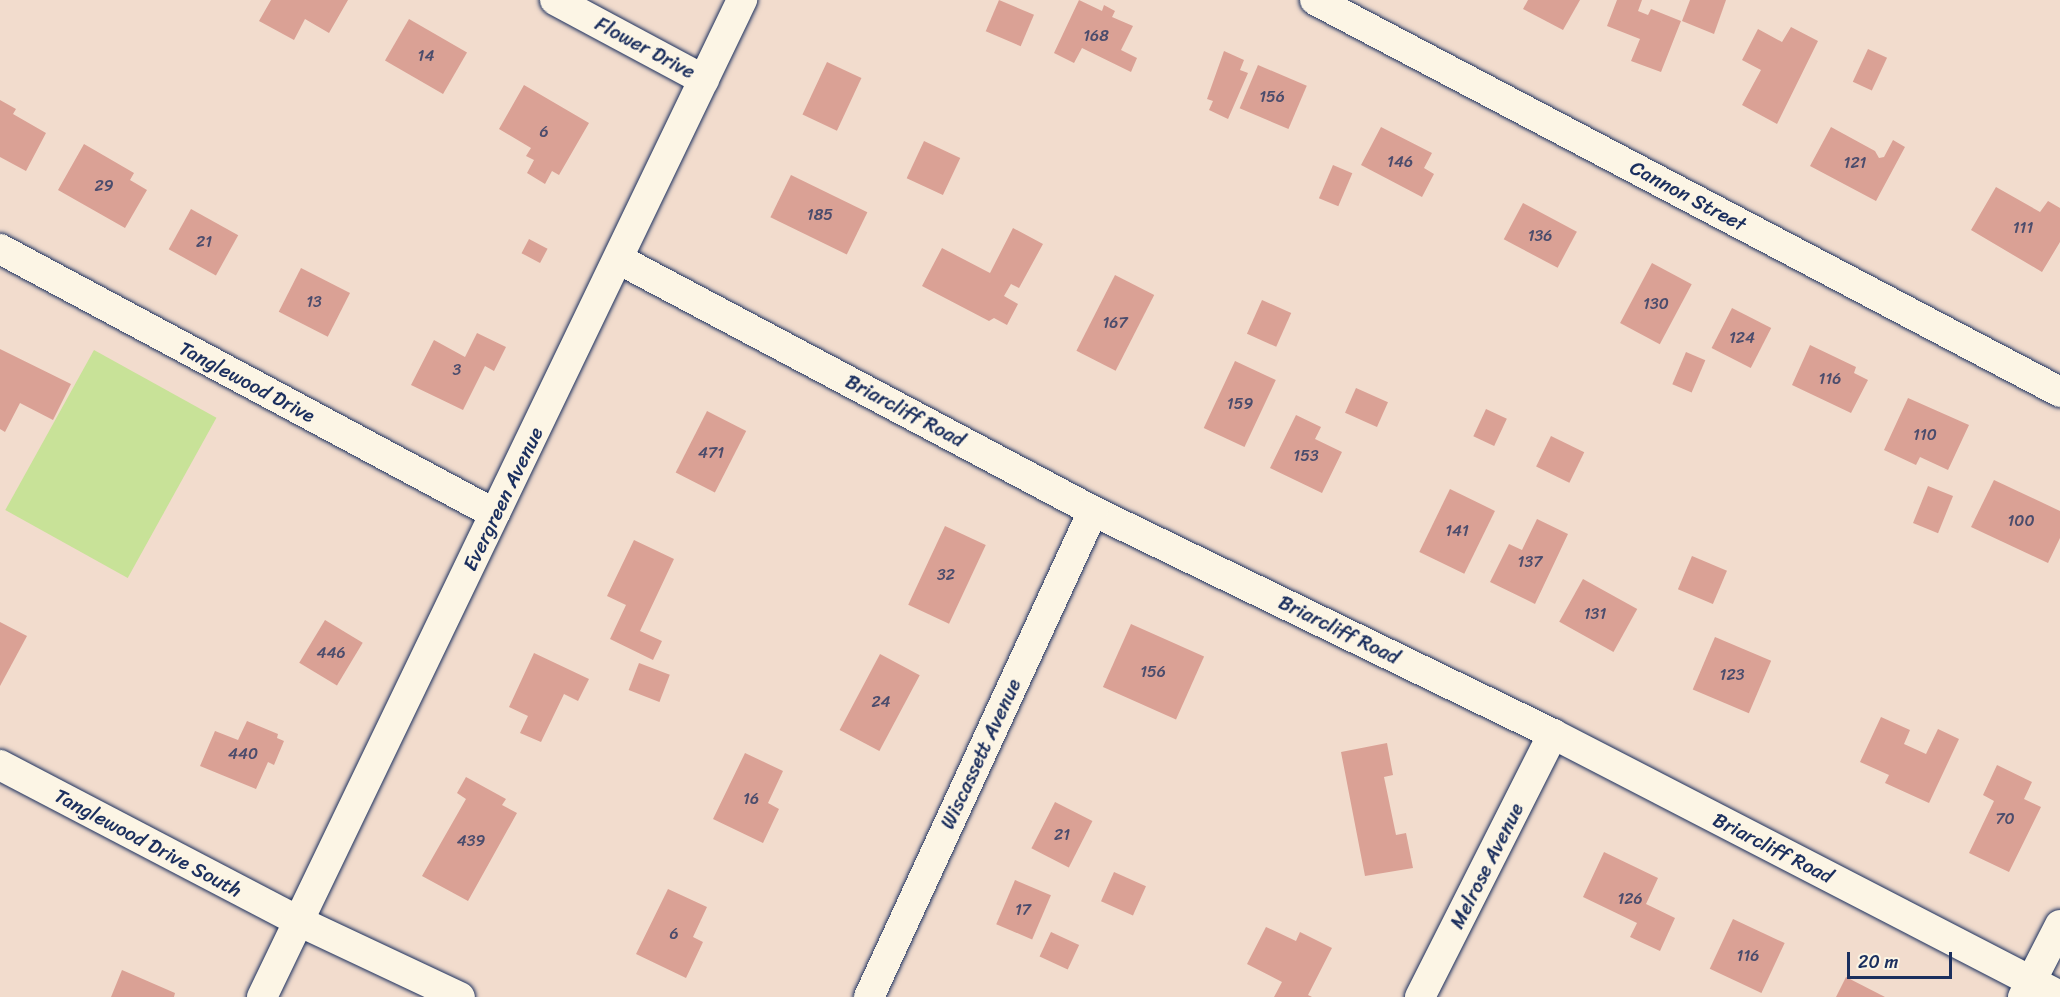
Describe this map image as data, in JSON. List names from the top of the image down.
{
  "streets": {
    "street": [
      "Flower Drive",
      "Cannon Street",
      "Tanglewood Drive",
      "Briarcliff Road",
      "Evergreen Avenue",
      "Wiscassett Avenue",
      "Tanglewood Drive South",
      "Melrose Avenue"
    ]
  },
  "crossings": [
    ["Flower Drive", "Evergreen Avenue"],
    ["Tanglewood Drive", "Evergreen Avenue"],
    ["Briarcliff Road", "Evergreen Avenue"],
    ["Briarcliff Road", "Wiscassett Avenue"],
    ["Briarcliff Road", "Melrose Avenue"],
    ["Evergreen Avenue", "Tanglewood Drive South"]
  ],
  "house_numbers": [
    "168",
    "14",
    "156",
    "6",
    "146",
    "121",
    "29",
    "185",
    "111",
    "136",
    "21",
    "13",
    "130",
    "167",
    "124",
    "3",
    "116",
    "159",
    "110",
    "471",
    "153",
    "100",
    "141",
    "137",
    "32",
    "131",
    "446",
    "156",
    "123",
    "24",
    "440",
    "16",
    "70",
    "21",
    "439",
    "126",
    "17",
    "6",
    "116"
  ],
  "scale_bar": "20 m"
}
